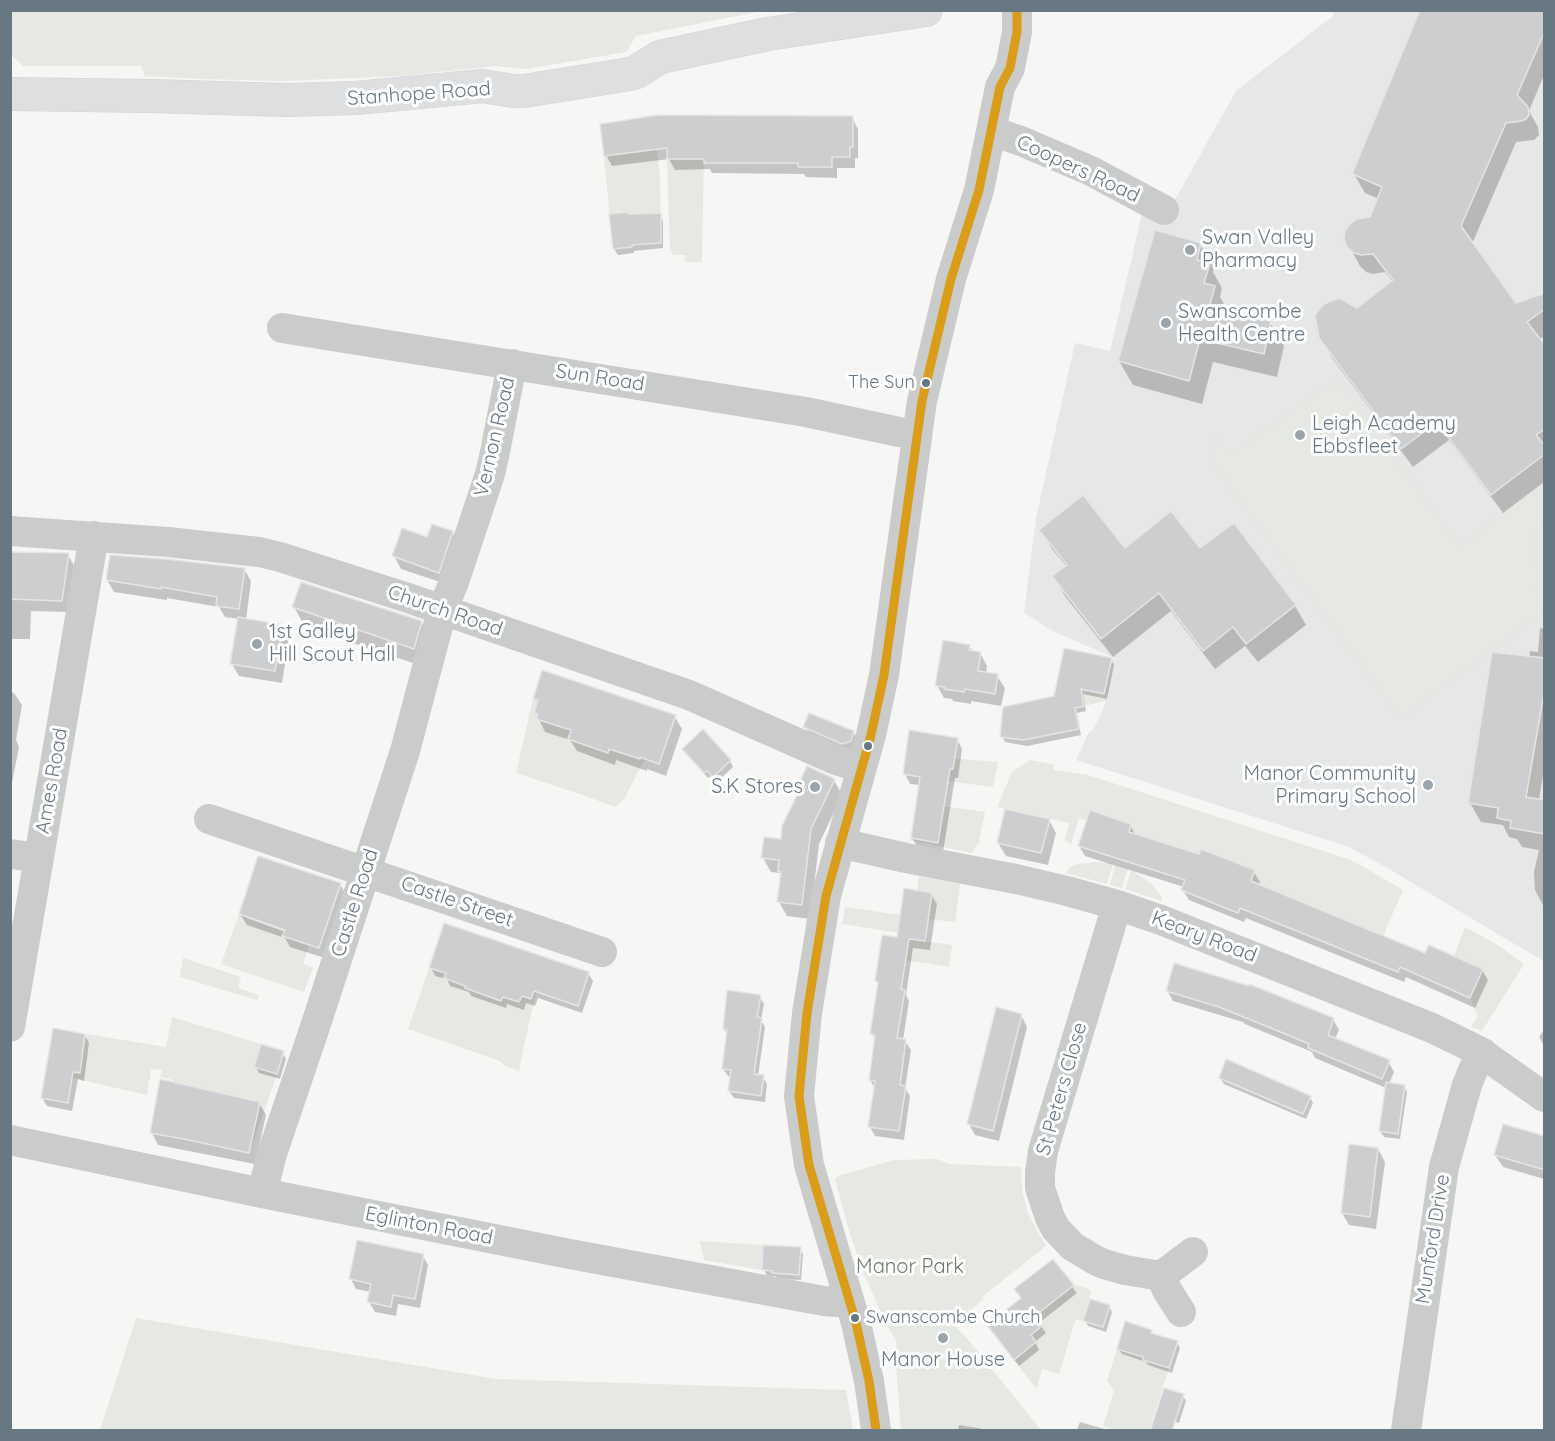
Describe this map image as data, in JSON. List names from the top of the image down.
{
  "streets": {
    "main road": ["Stanhope Road"],
    "street": [
      "Coopers Road",
      "Sun Road",
      "Vernon Road",
      "Church Road",
      "Ames Road",
      "Castle Street",
      "Castle Road",
      "Keary Road",
      "St Peters Close",
      "Eglinton Road",
      "Munford Drive"
    ]
  },
  "crossings": [
    ["Sun Road", "Vernon Road"],
    ["Vernon Road", "Church Road"],
    ["Vernon Road", "Castle Road"],
    ["Church Road", "Ames Road"],
    ["Church Road", "Castle Road"],
    ["Castle Street", "Castle Road"],
    ["Castle Road", "Eglinton Road"],
    ["Keary Road", "St Peters Close"],
    ["Keary Road", "Munford Drive"]
  ],
  "parks": ["Manor Park"],
  "places": [
    "Swan Valley Pharmacy",
    "Swanscombe Health Centre",
    "The Sun",
    "Leigh Academy Ebbsfleet",
    "1st Galley Hill Scout Hall",
    "Manor Community Primary School",
    "S.K Stores",
    "Swanscombe Church",
    "Manor House"
  ]
}
